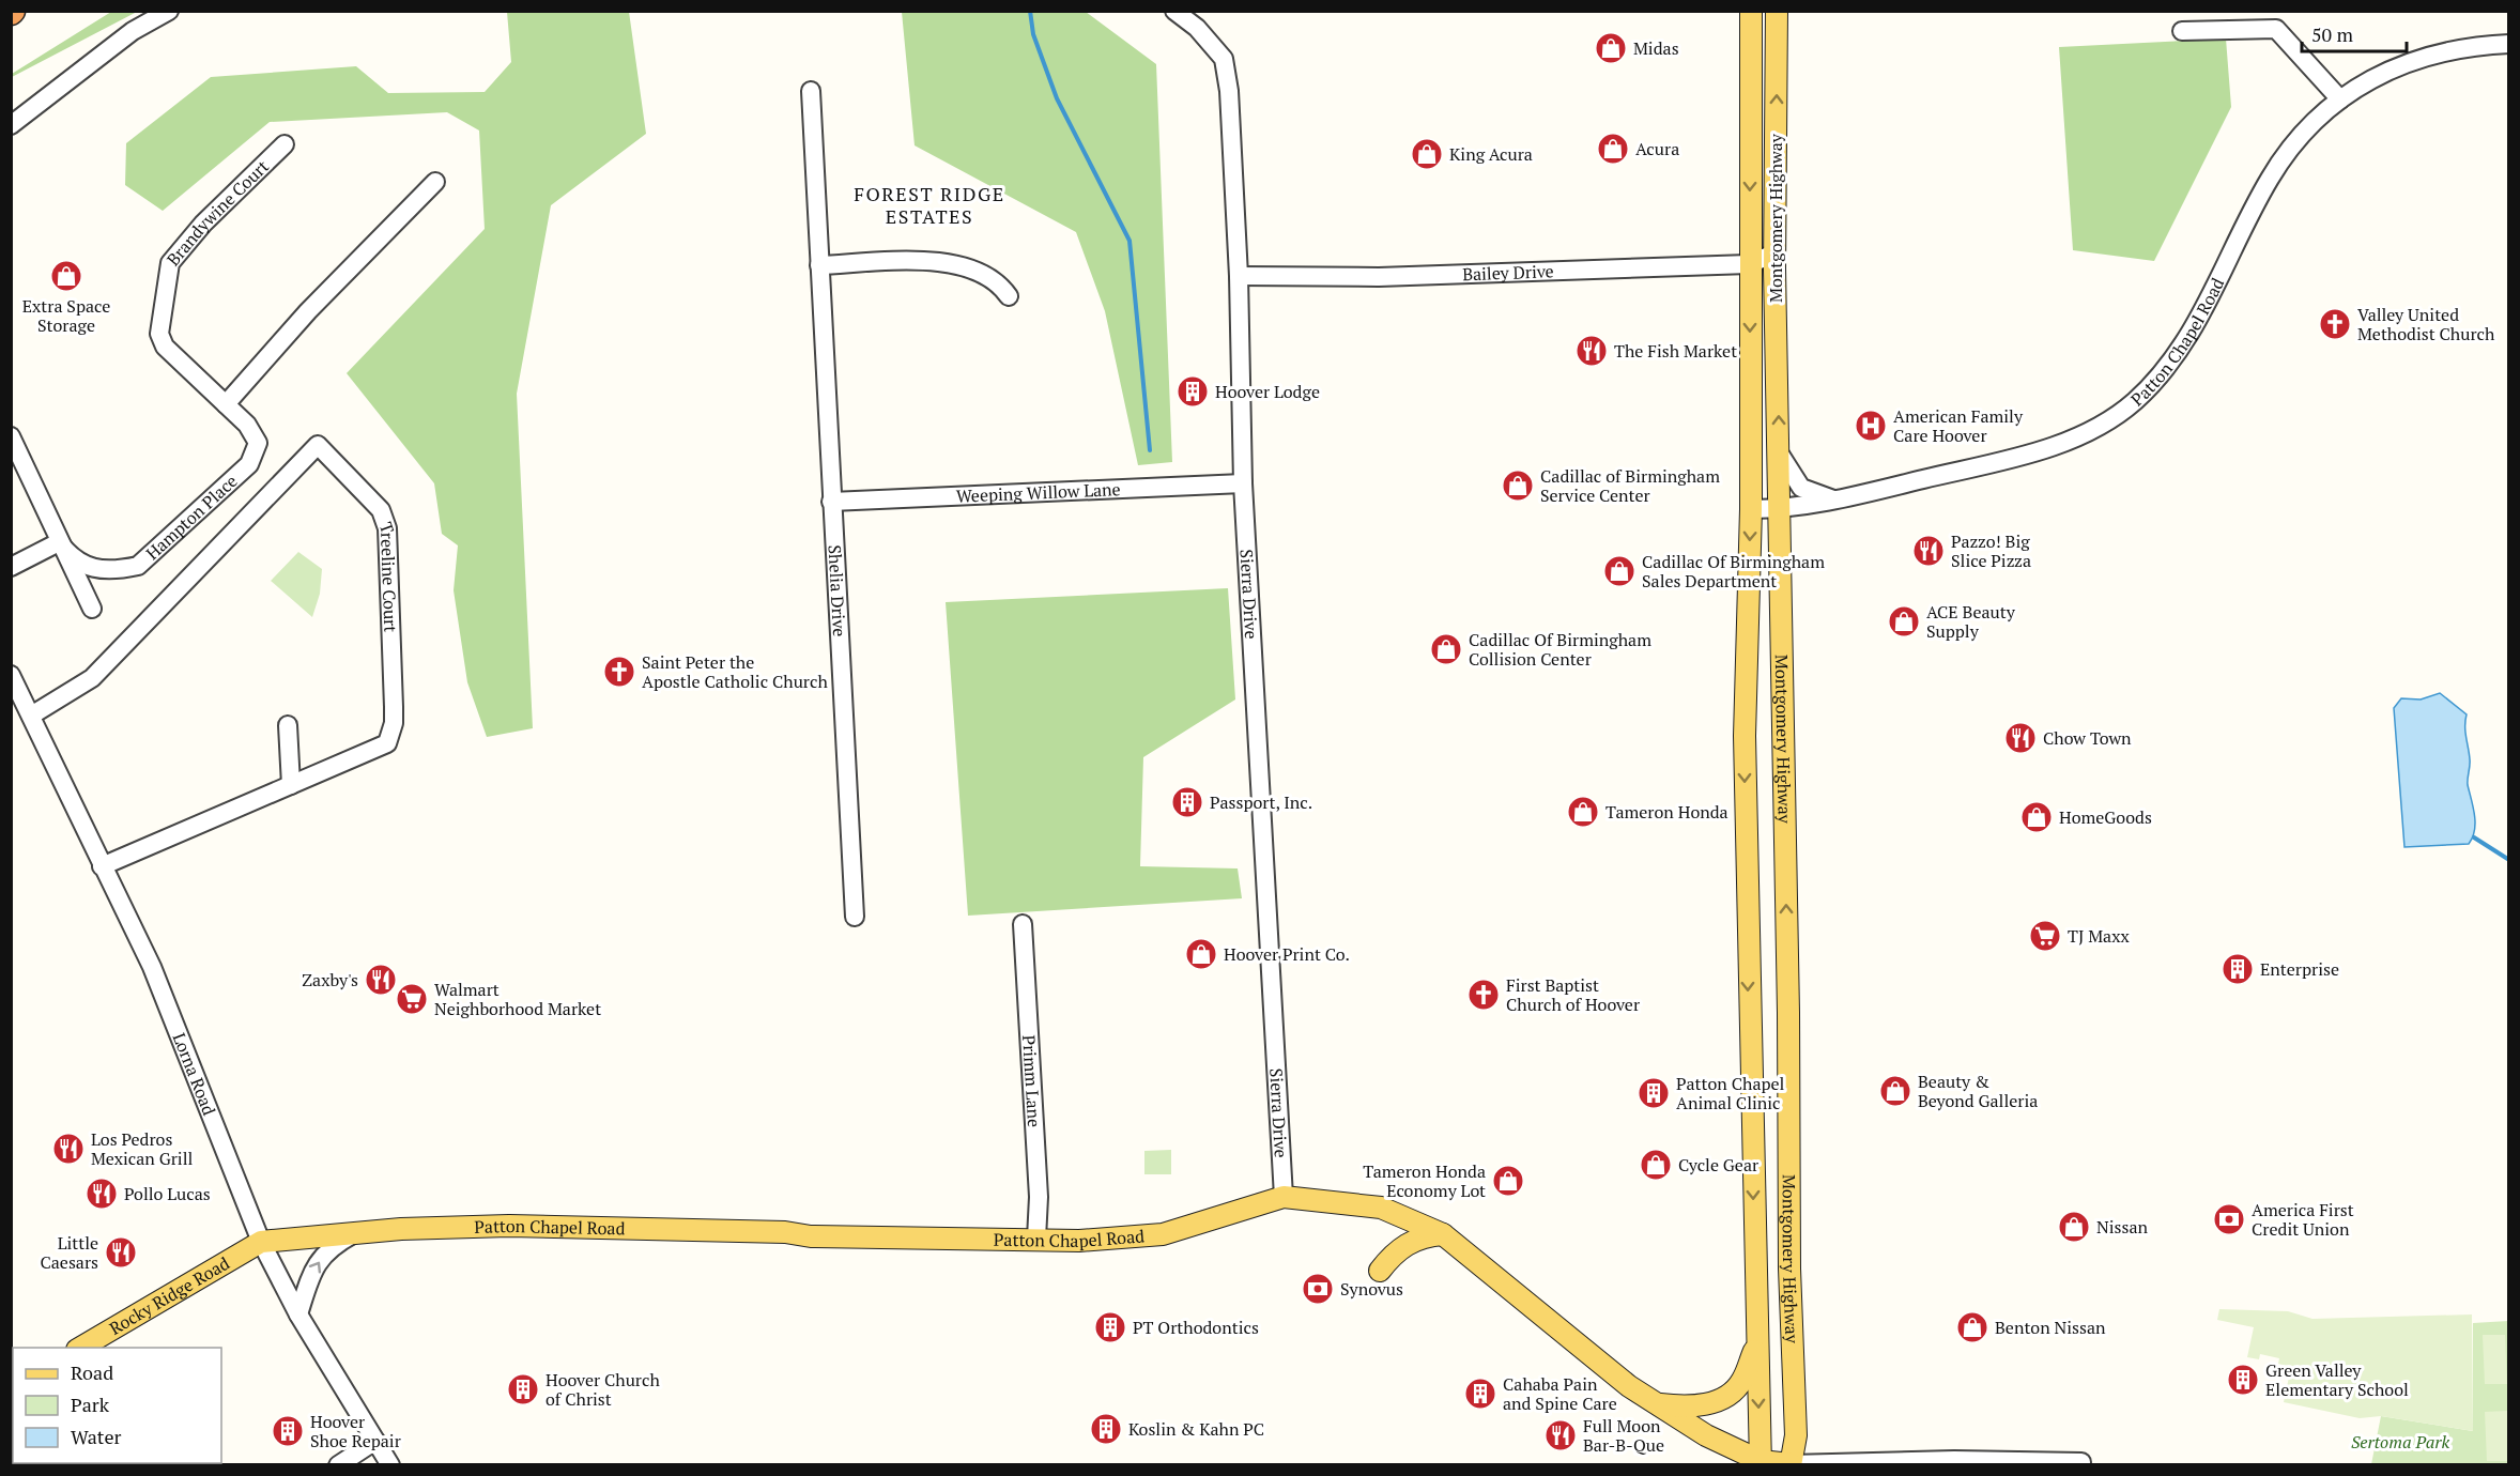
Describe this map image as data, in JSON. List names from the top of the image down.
{
  "streets": {
    "main road": ["Montgomery Highway", "Patton Chapel Road", "Rocky Ridge Road"],
    "street": [
      "Brandywine Court",
      "Bailey Drive",
      "Weeping Willow Lane",
      "Hampton Place",
      "Treeline Court",
      "Shelia Drive",
      "Sierra Drive",
      "Lorna Road",
      "Primm Lane"
    ]
  },
  "crossings": [
    ["Brandywine Court", "Hampton Place"],
    ["Montgomery Highway", "Bailey Drive"],
    ["Montgomery Highway", "Patton Chapel Road"],
    ["Bailey Drive", "Sierra Drive"],
    ["Patton Chapel Road", "Sierra Drive"],
    ["Patton Chapel Road", "Lorna Road"],
    ["Patton Chapel Road", "Primm Lane"],
    ["Patton Chapel Road", "Rocky Ridge Road"],
    ["Weeping Willow Lane", "Shelia Drive"],
    ["Weeping Willow Lane", "Sierra Drive"],
    ["Treeline Court", "Lorna Road"],
    ["Lorna Road", "Rocky Ridge Road"]
  ],
  "districts": ["FOREST RIDGE ESTATES"],
  "parks": ["Sertoma Park"],
  "places": {
    "shop": [
      "Midas",
      "Acura",
      "King Acura",
      "Extra Space Storage",
      "Cadillac of Birmingham Service Center",
      "Cadillac Of Birmingham Sales Department",
      "ACE Beauty Supply",
      "Cadillac Of Birmingham Collision Center",
      "Tameron Honda",
      "HomeGoods",
      "Hoover Print Co.",
      "Beauty & Beyond Galleria",
      "Cycle Gear",
      "Tameron Honda Economy Lot",
      "Nissan",
      "Benton Nissan"
    ],
    "church": ["Valley United Methodist Church", "Saint Peter the Apostle Catholic Church", "First Baptist Church of Hoover"],
    "restaurant": [
      "The Fish Market",
      "Pazzo! Big Slice Pizza",
      "Chow Town",
      "Zaxby's",
      "Los Pedros Mexican Grill",
      "Pollo Lucas",
      "Little Caesars",
      "Full Moon Bar-B-Que"
    ],
    "building": [
      "Hoover Lodge",
      "Passport, Inc.",
      "Enterprise",
      "Patton Chapel Animal Clinic",
      "PT Orthodontics",
      "Green Valley Elementary School",
      "Hoover Church of Christ",
      "Cahaba Pain and Spine Care",
      "Koslin & Kahn PC",
      "Hoover Shoe Repair"
    ],
    "hospital": ["American Family Care Hoover"],
    "supermarket": ["TJ Maxx", "Walmart Neighborhood Market"],
    "bank": ["America First Credit Union", "Synovus"]
  },
  "legend": ["Road", "Park", "Water"],
  "scale_bar": "50 m"
}
